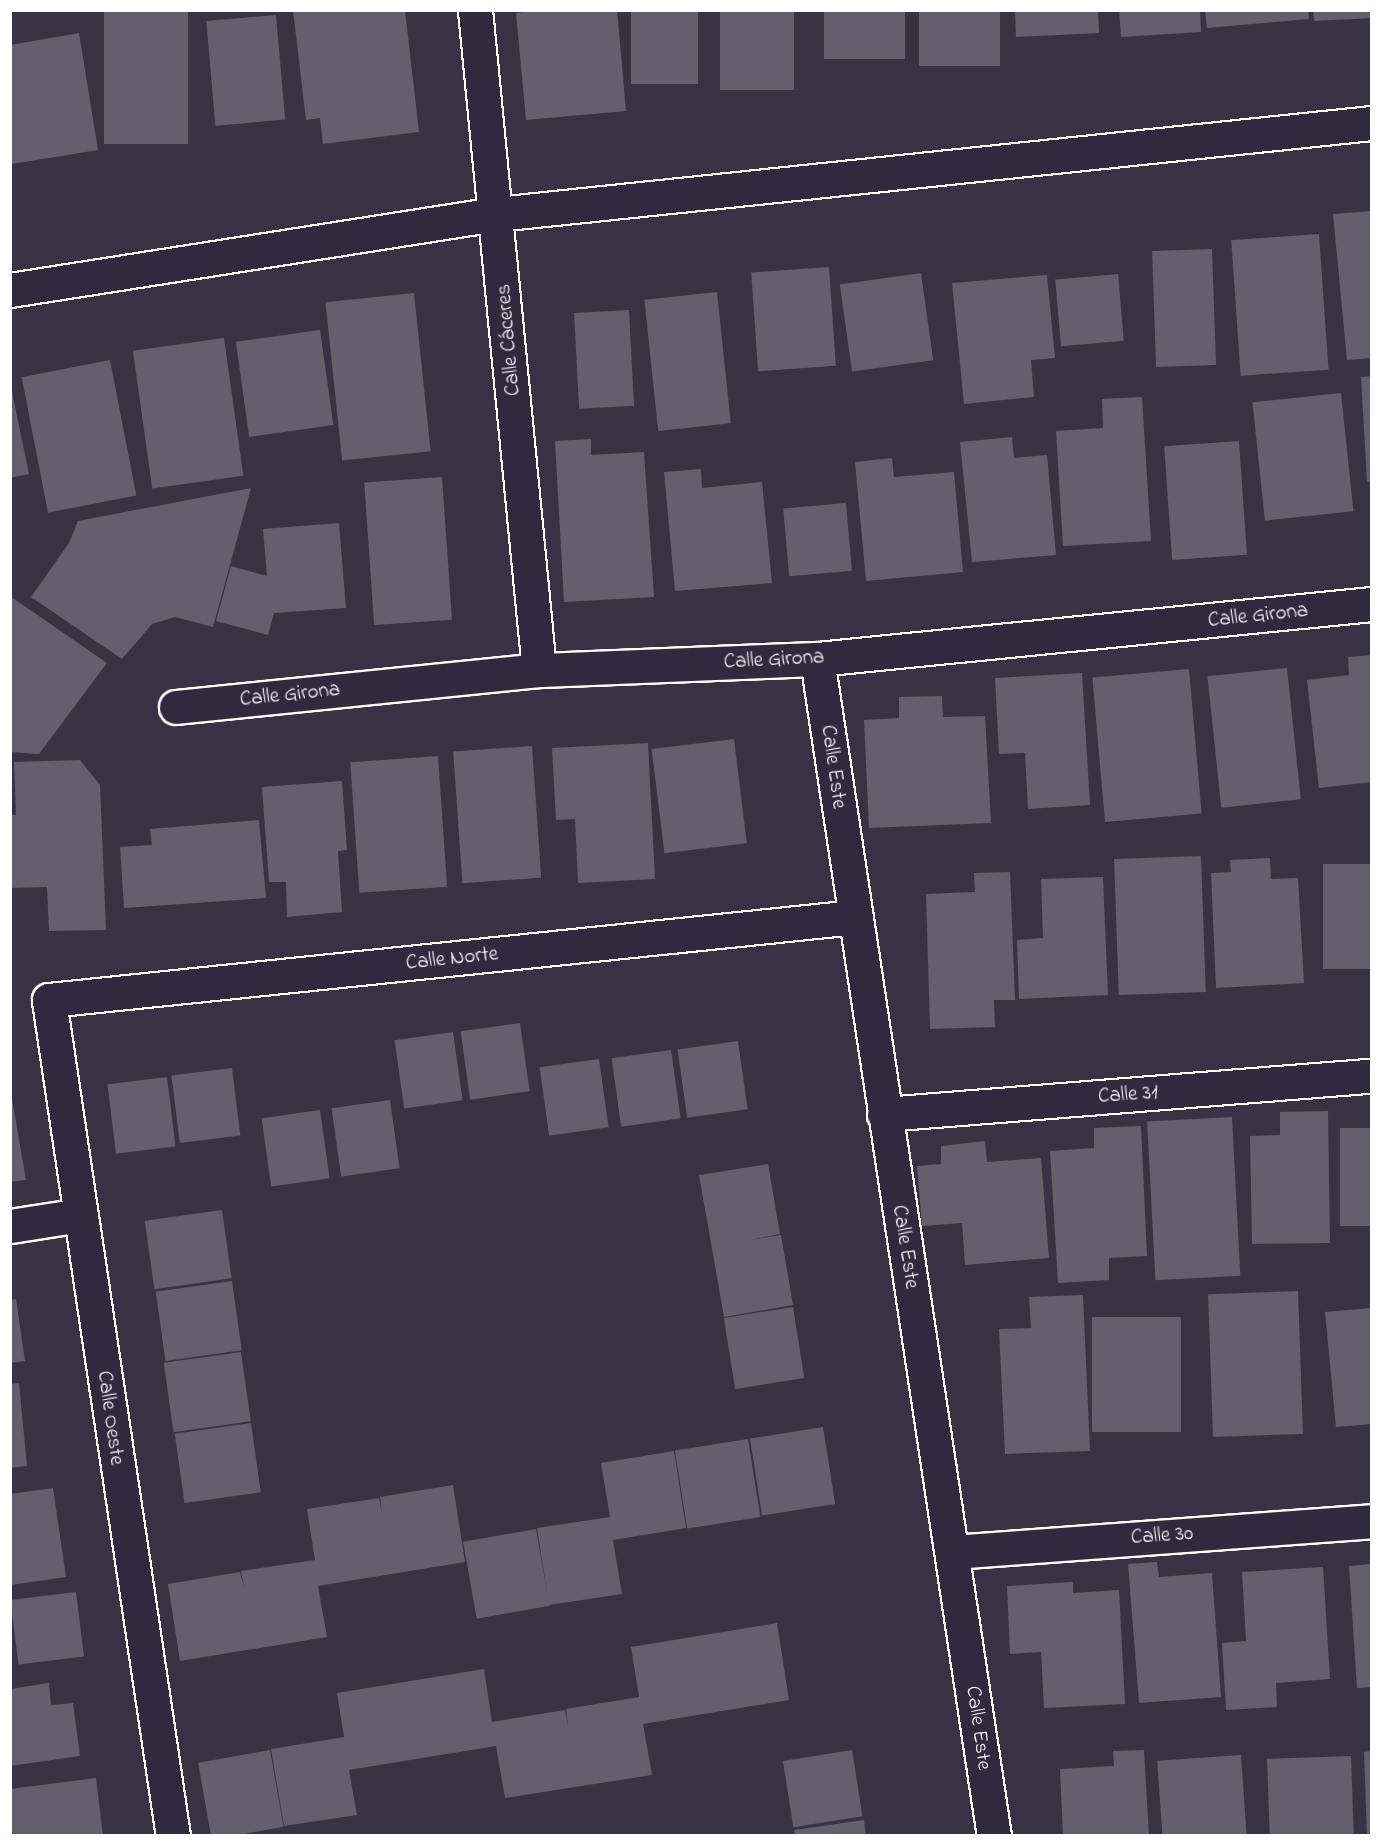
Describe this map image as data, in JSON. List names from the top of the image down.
{
  "streets": {
    "street": [
      "Calle Cáceres",
      "Calle Girona",
      "Calle Este",
      "Calle Norte",
      "Calle 31",
      "Calle Oeste",
      "Calle 30"
    ]
  },
  "crossings": [
    ["Calle Cáceres", "Calle Girona"],
    ["Calle Girona", "Calle Este"],
    ["Calle Este", "Calle Norte"],
    ["Calle Este", "Calle 31"],
    ["Calle Este", "Calle 30"],
    ["Calle Norte", "Calle Oeste"]
  ]
}
